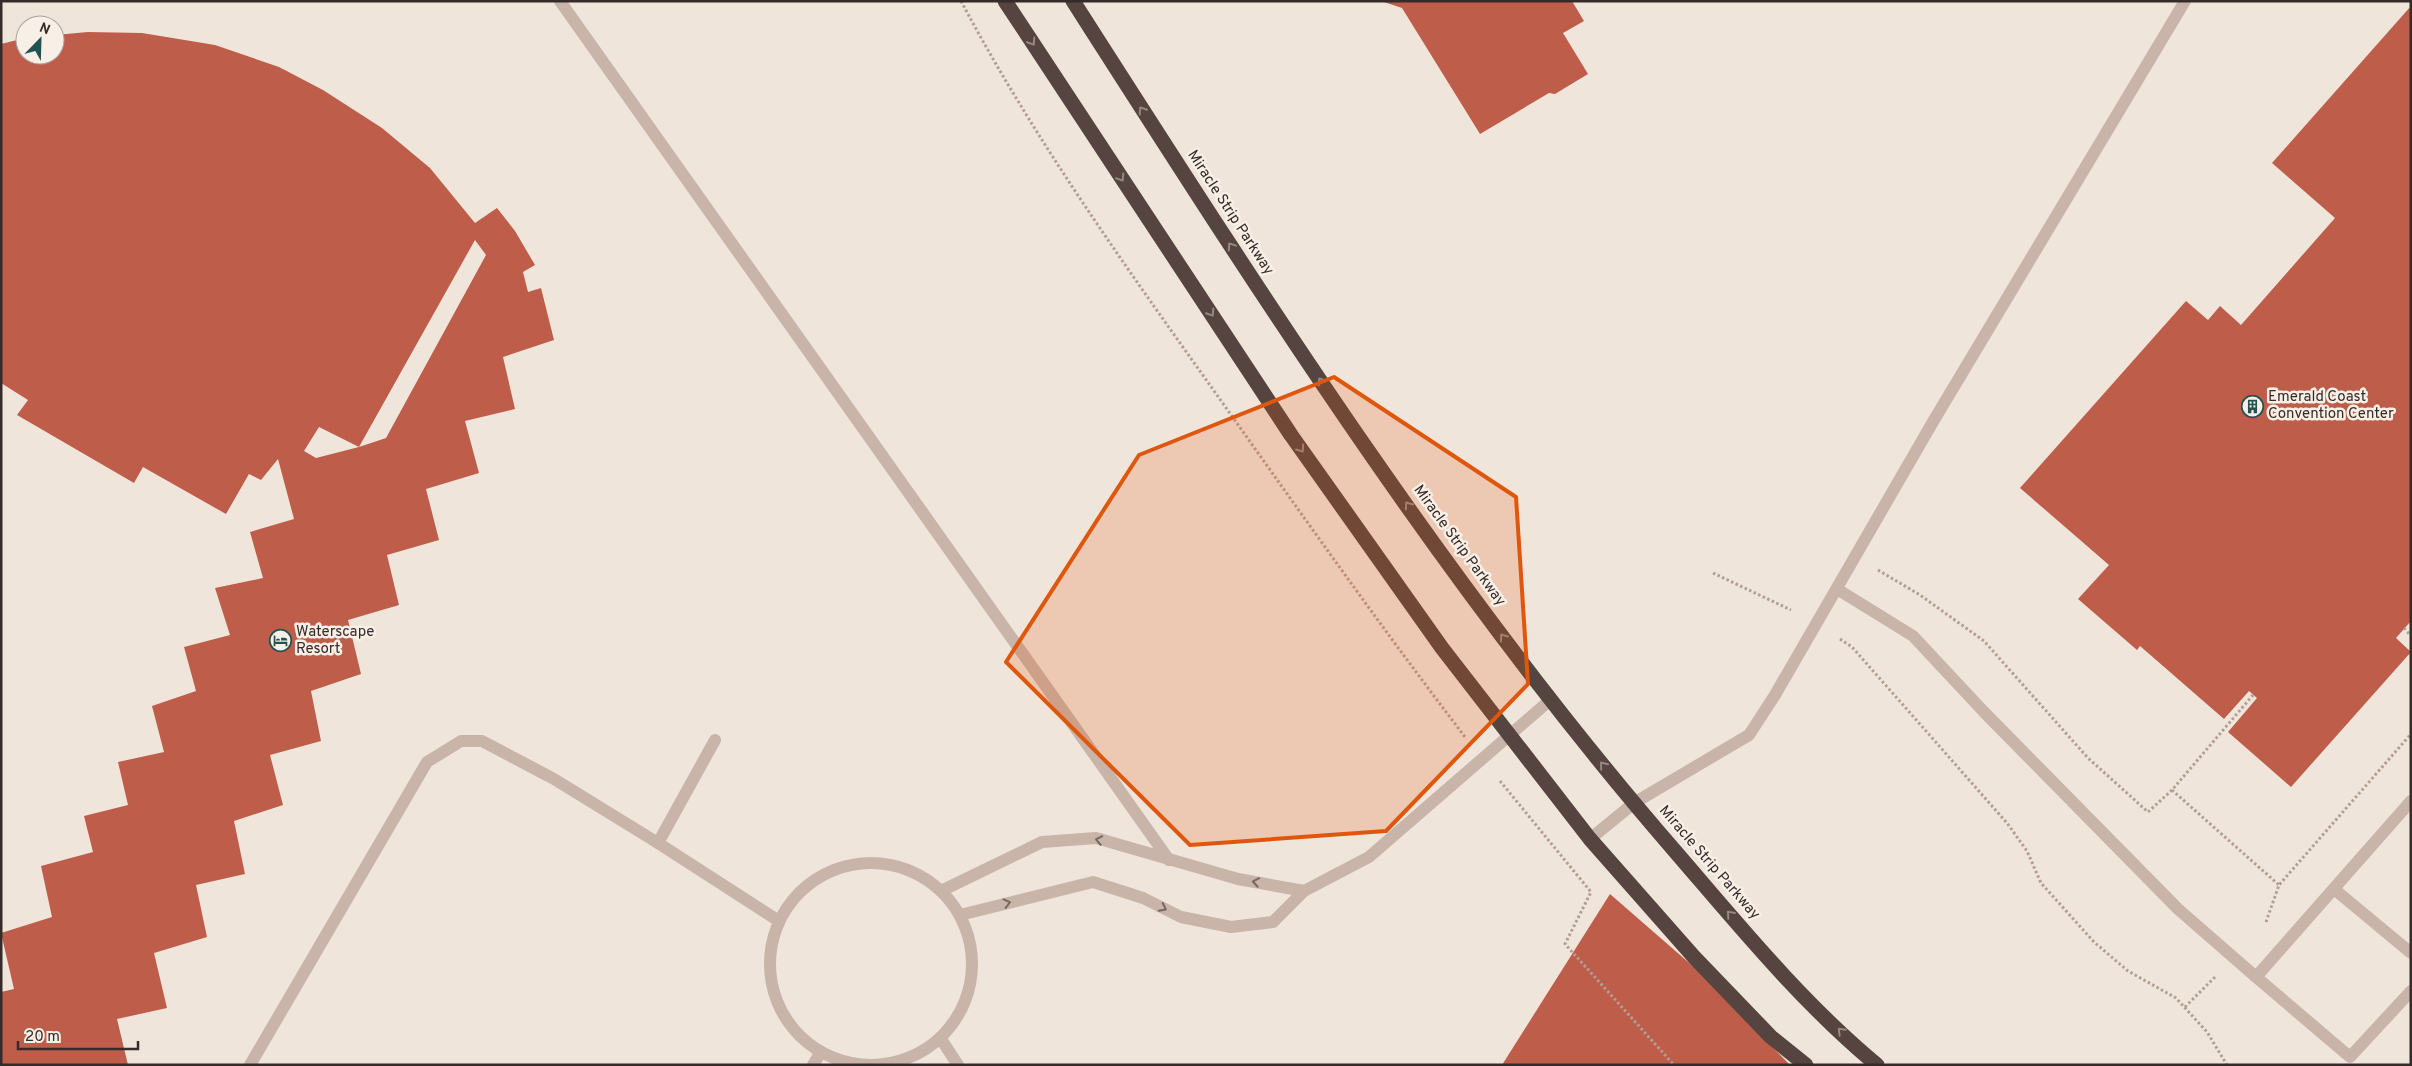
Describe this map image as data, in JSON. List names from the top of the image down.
{
  "streets": {
    "highway": ["Miracle Strip Parkway"]
  },
  "places": {
    "building": ["Emerald Coast Convention Center"],
    "hotel": ["Waterscape Resort"]
  },
  "scale_bar": "20 m",
  "north": "top right"
}
